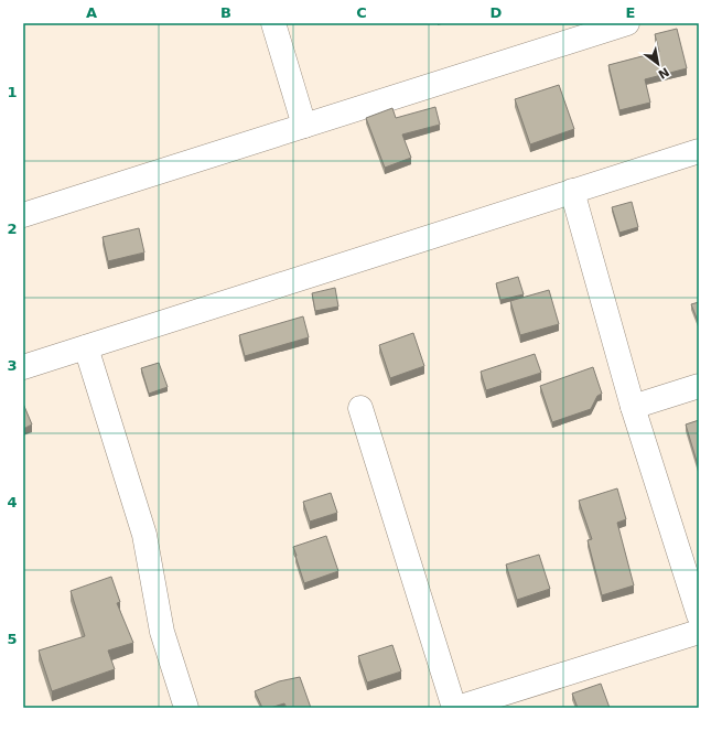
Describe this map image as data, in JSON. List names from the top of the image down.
{
  "north": "bottom right",
  "grid": {
    "columns": [
      "A",
      "B",
      "C",
      "D",
      "E"
    ],
    "rows": [
      "1",
      "2",
      "3",
      "4",
      "5"
    ]
  }
}
